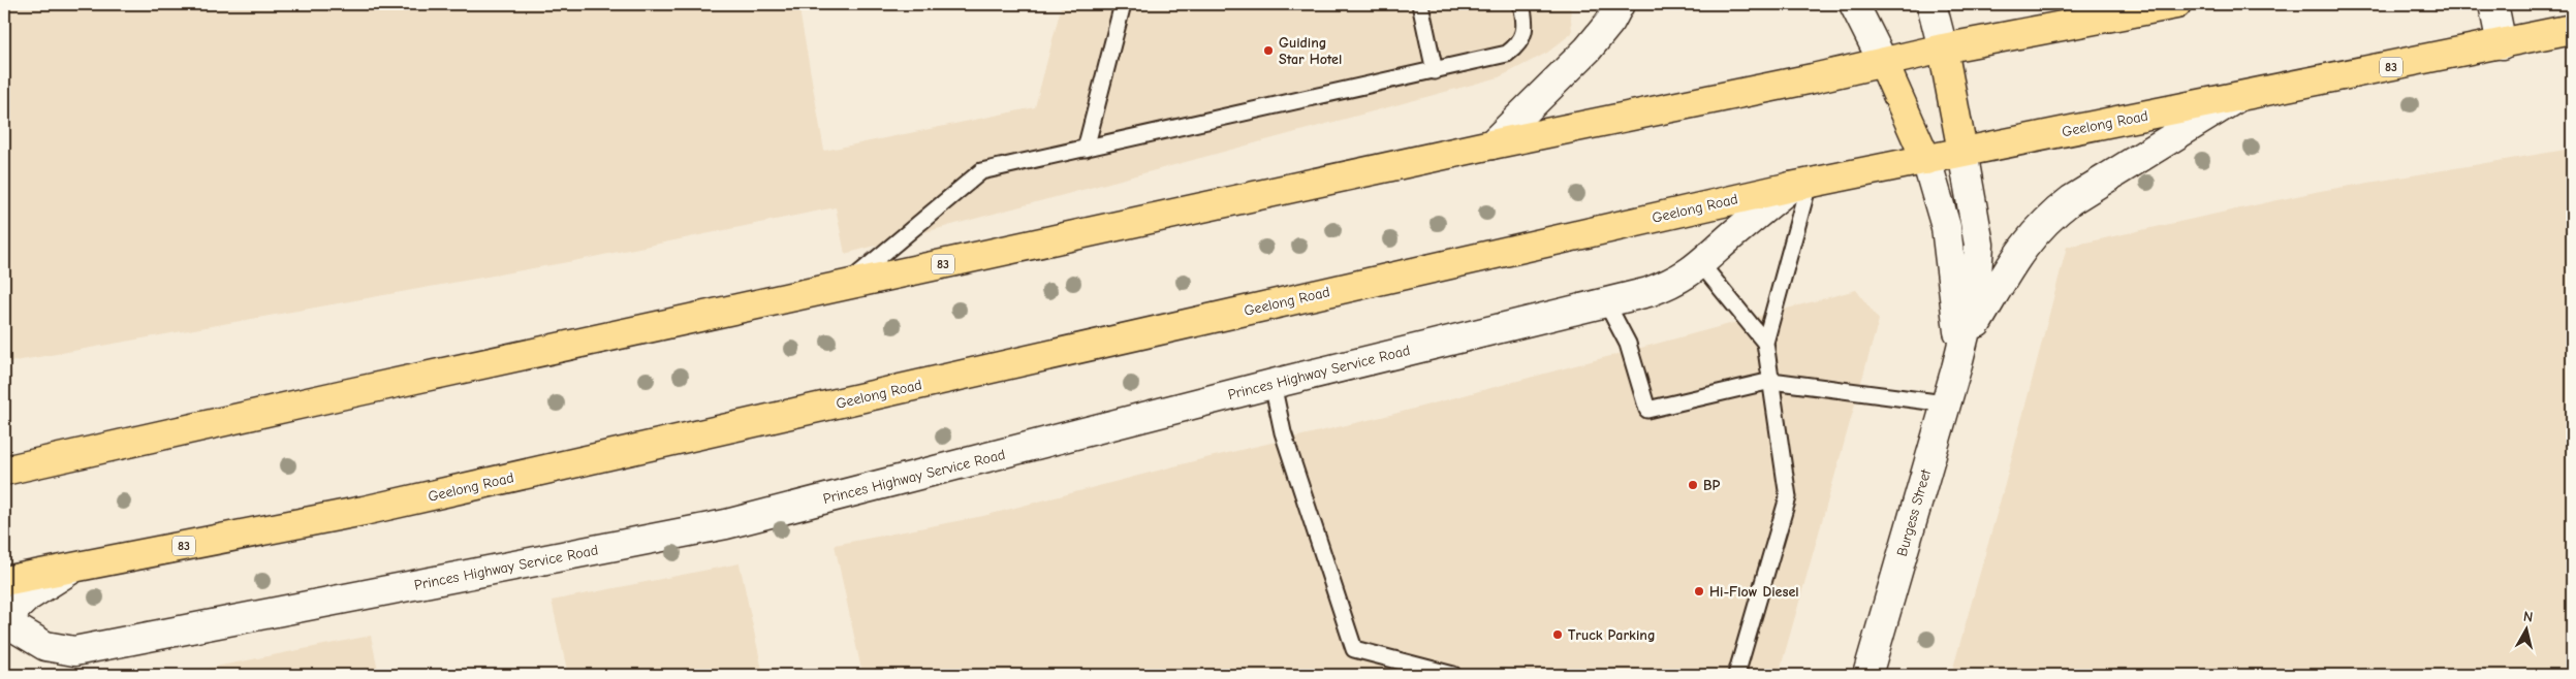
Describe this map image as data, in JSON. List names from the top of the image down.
{
  "streets": {
    "highway": ["83", "Geelong Road"],
    "street": ["Princes Highway Service Road", "Burgess Street"]
  },
  "crossings": [
    ["Geelong Road", "Princes Highway Service Road"],
    ["Geelong Road", "Burgess Street"]
  ],
  "places": [
    "Guiding Star Hotel",
    "BP",
    "Hi-Flow Diesel",
    "Truck Parking"
  ],
  "north": "top"
}
